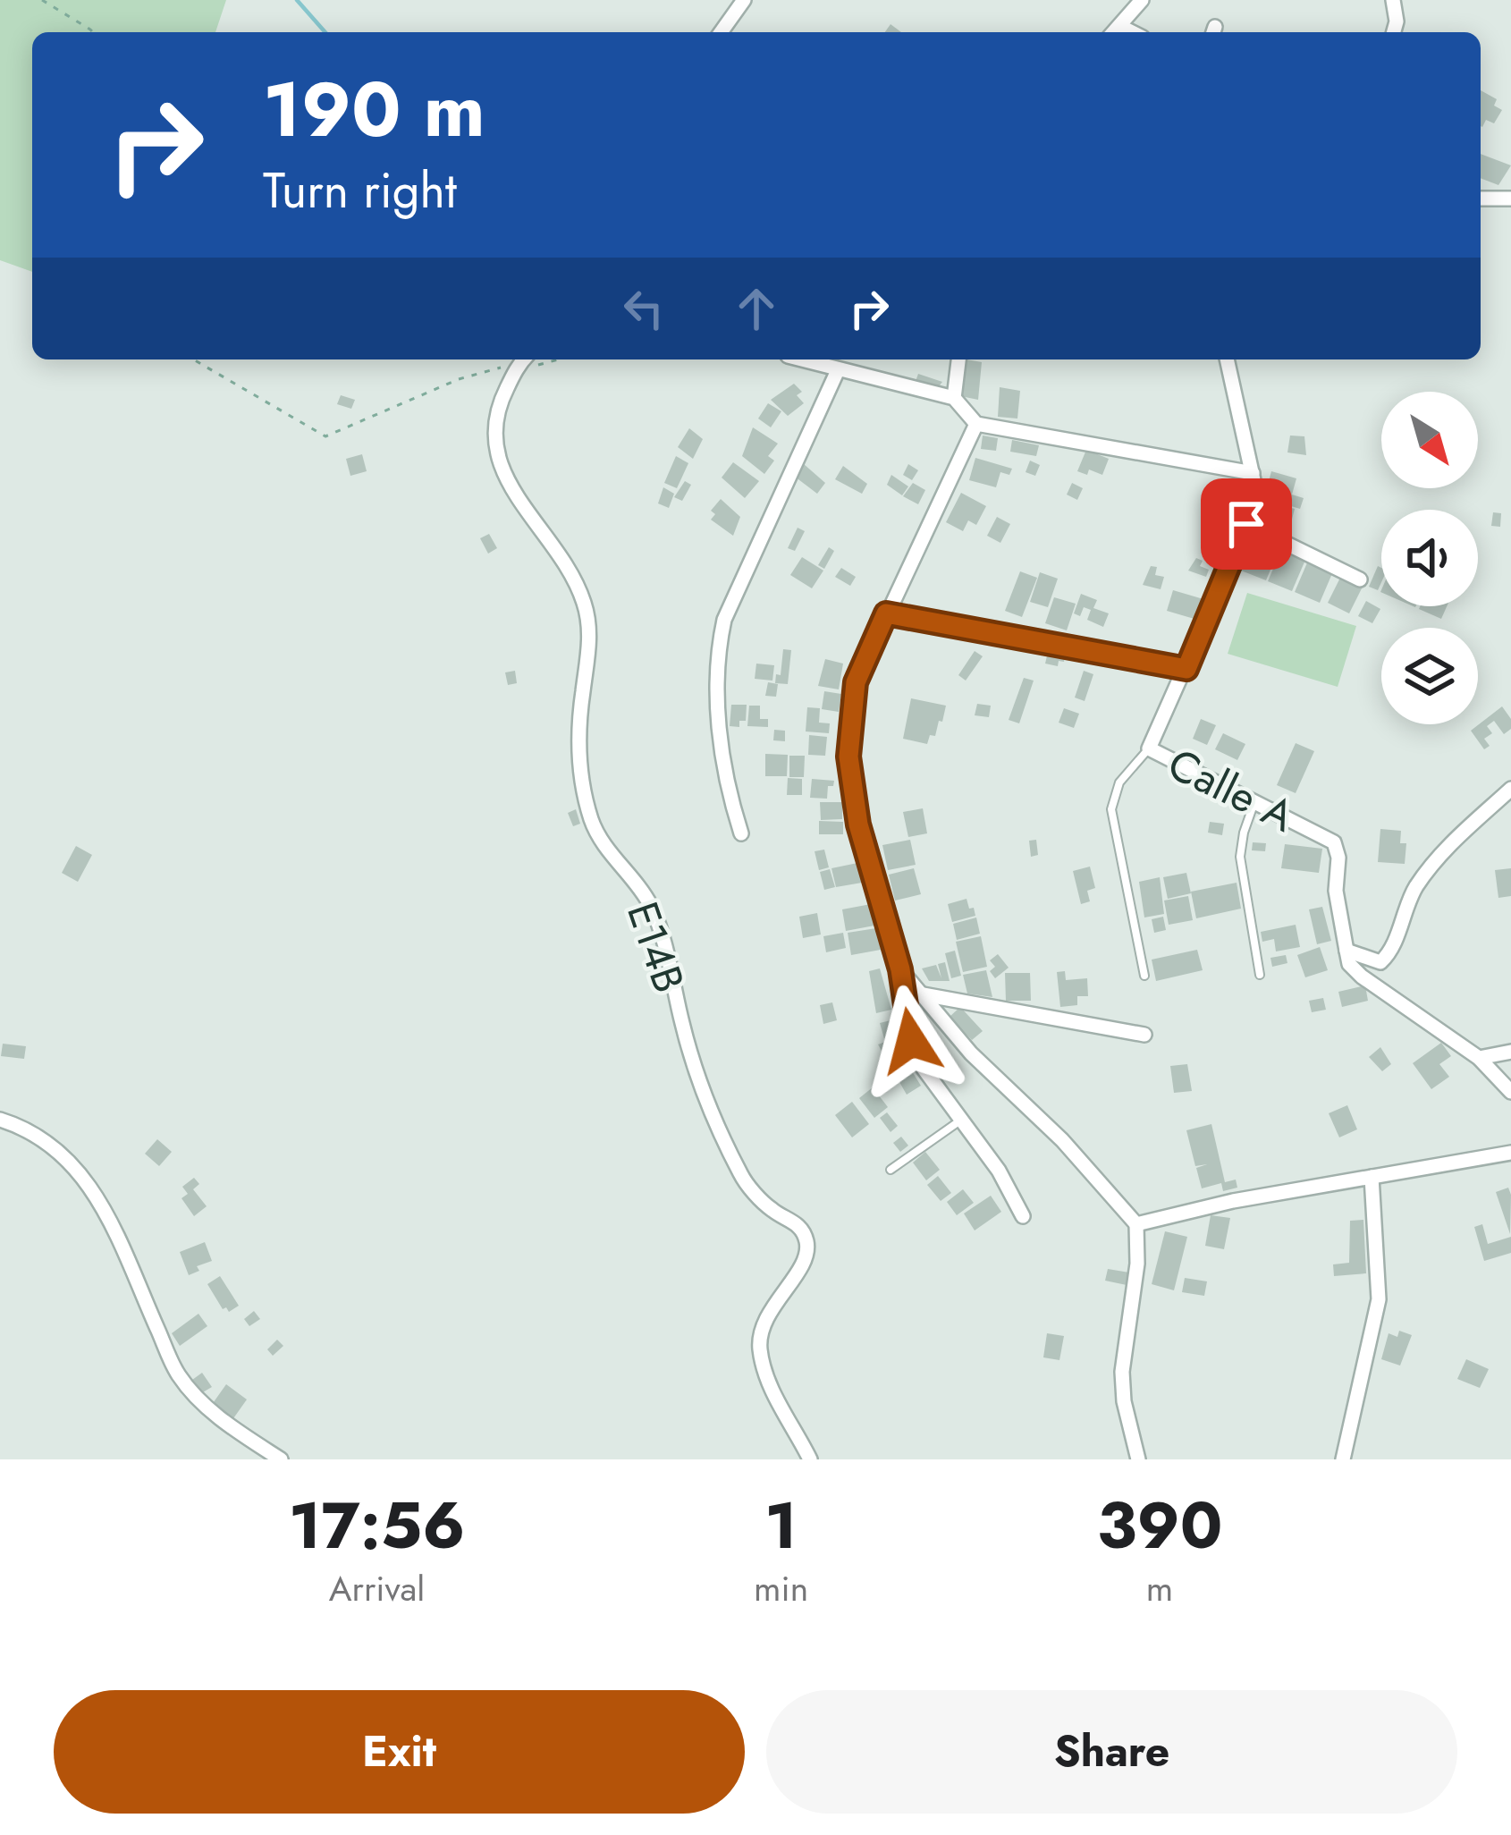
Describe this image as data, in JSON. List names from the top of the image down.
{
  "streets": {
    "street": ["Calle A", "E14B"]
  },
  "north": "bottom right",
  "page": {
    "turn": ["190 m", "Turn right"],
    "eta": [
      "17:56",
      "Arrival",
      "1",
      "min",
      "390",
      "m"
    ],
    "buttons": ["Exit", "Share"]
  }
}
